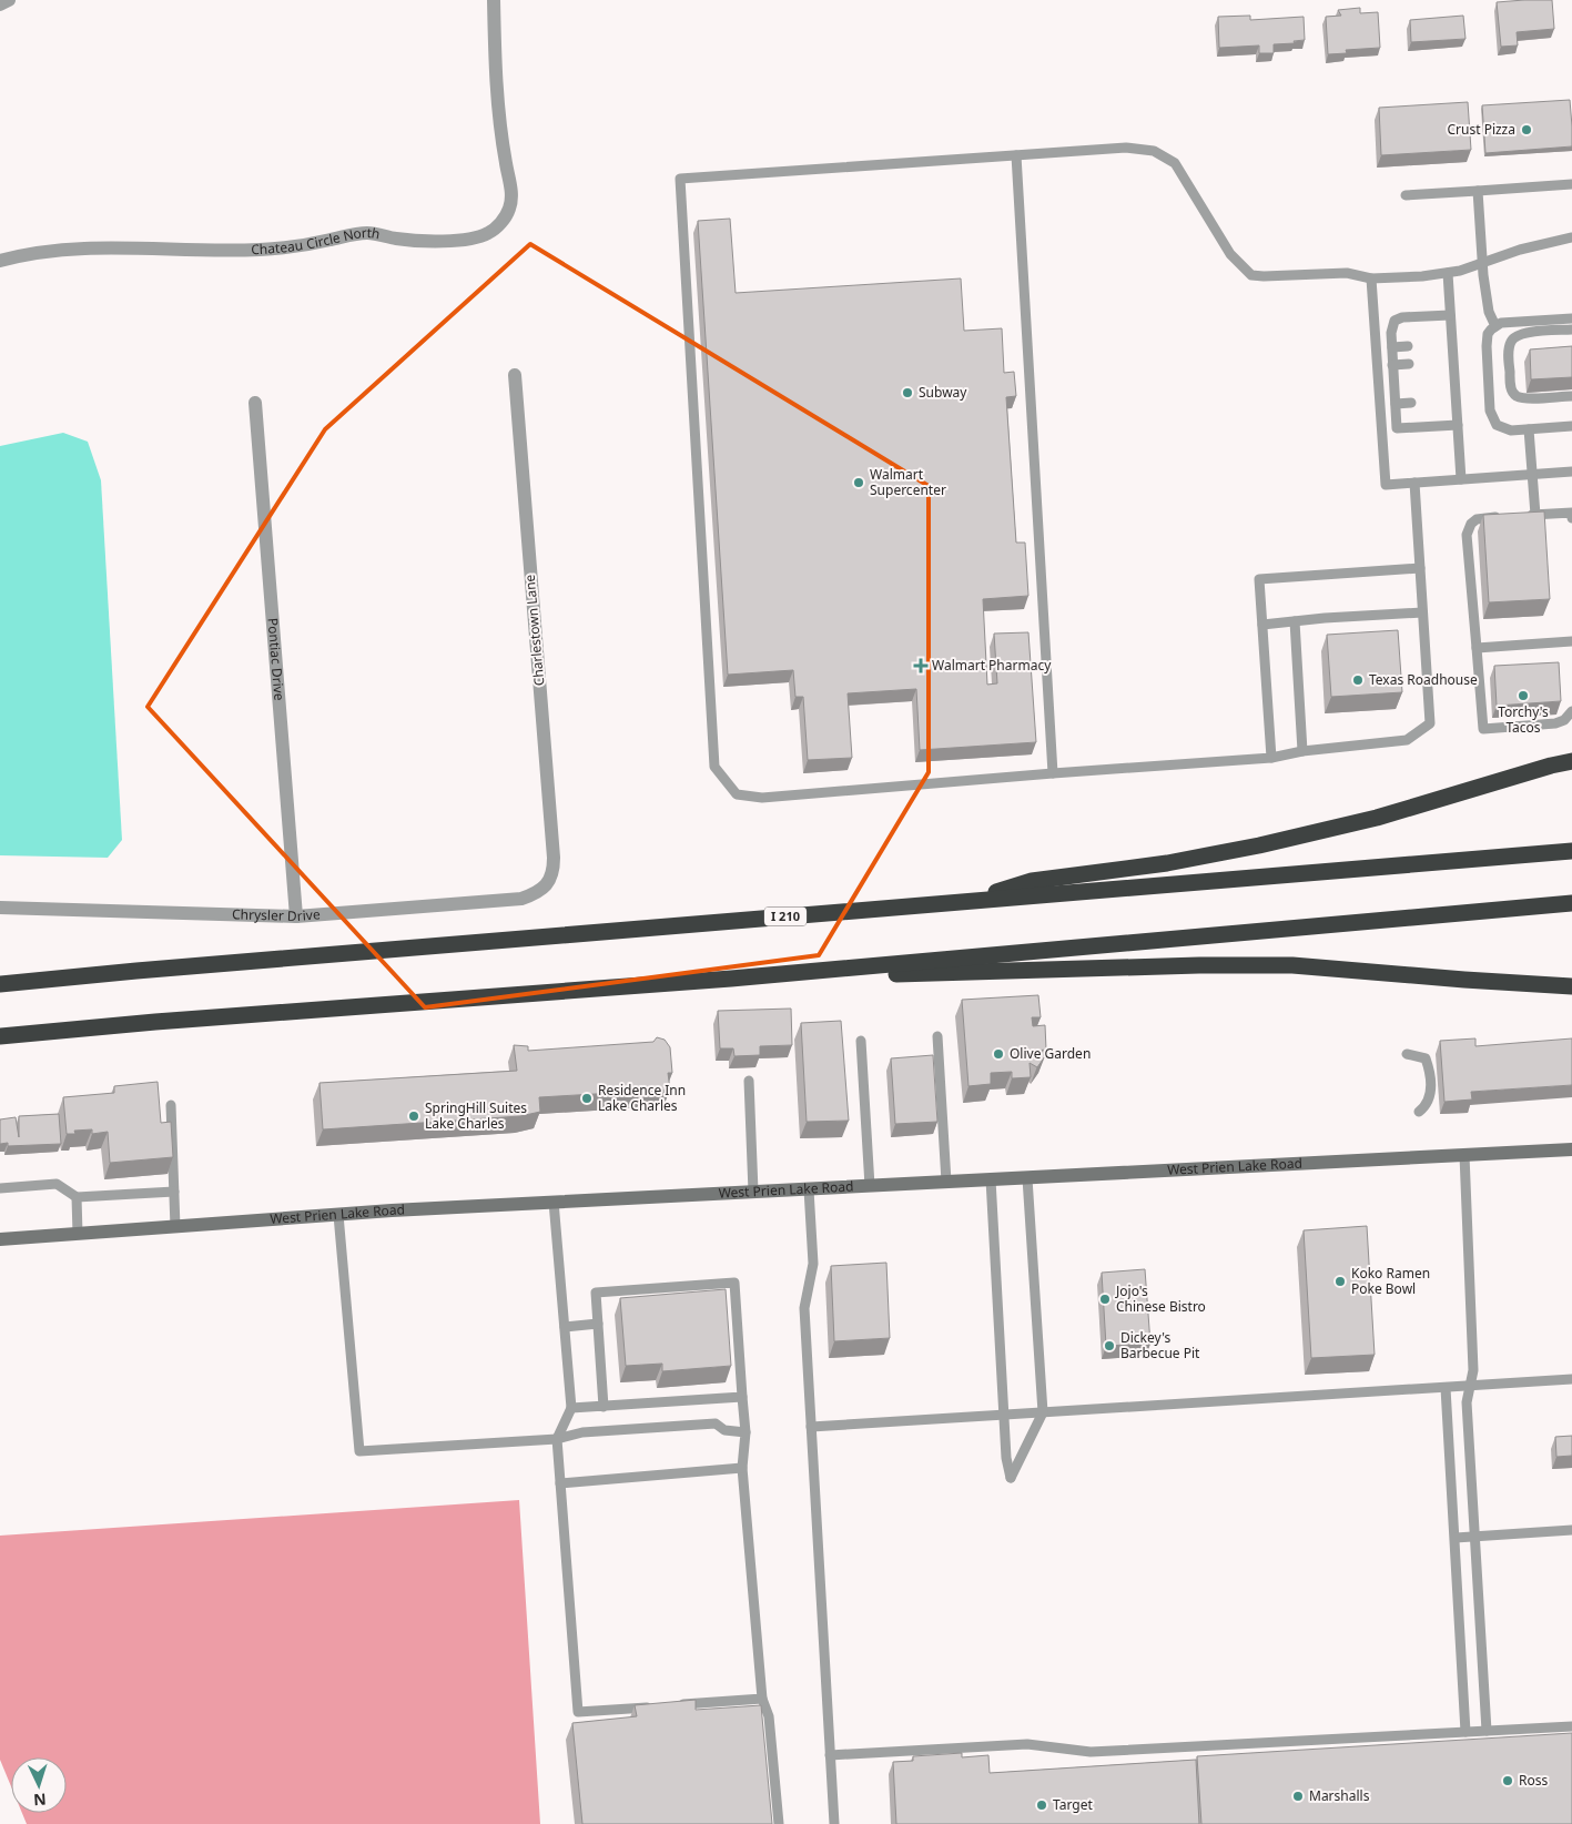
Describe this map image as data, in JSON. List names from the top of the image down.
{
  "streets": {
    "highway": ["I 210"],
    "street": [
      "Chateau Circle North",
      "Charlestown Lane",
      "Pontiac Drive",
      "Chrysler Drive",
      "West Prien Lake Road"
    ]
  },
  "crossings": [
    ["Charlestown Lane", "Chrysler Drive"],
    ["Pontiac Drive", "Chrysler Drive"]
  ],
  "places": {
    "other": [
      "Crust Pizza",
      "Subway",
      "Walmart Supercenter",
      "Texas Roadhouse",
      "Torchy's Tacos",
      "Olive Garden",
      "Residence Inn Lake Charles",
      "SpringHill Suites Lake Charles",
      "Koko Ramen Poke Bowl",
      "Jojo's Chinese Bistro",
      "Dickey's Barbecue Pit",
      "Ross",
      "Marshalls",
      "Target"
    ],
    "health": ["Walmart Pharmacy"]
  },
  "north": "bottom"
}
